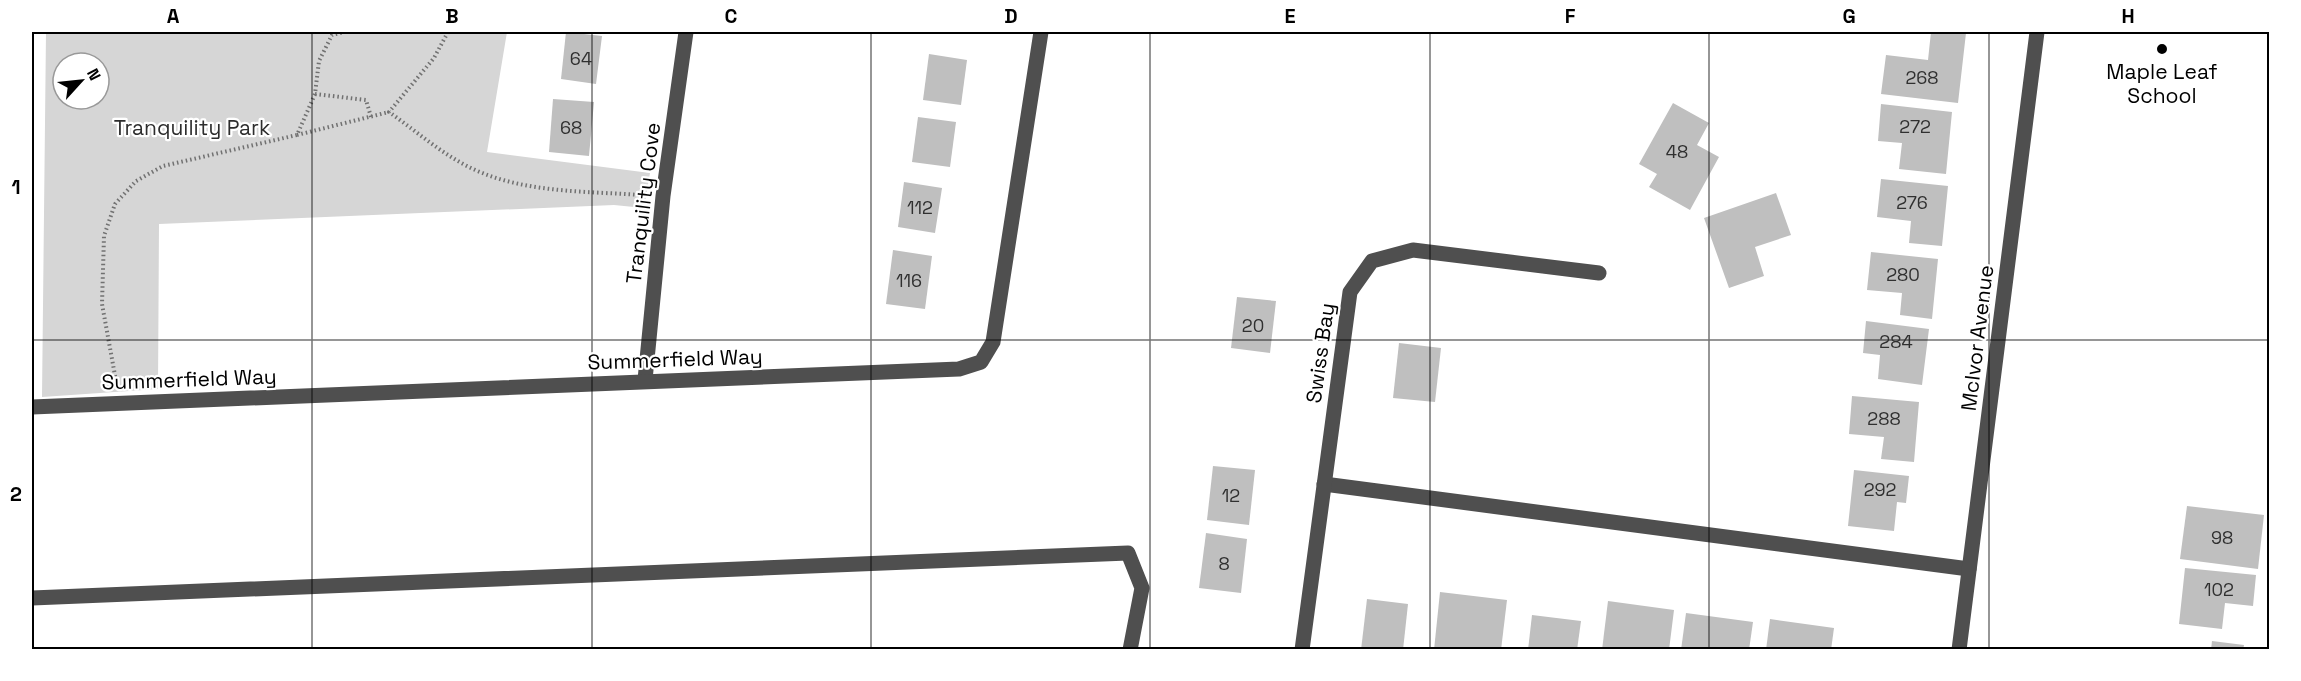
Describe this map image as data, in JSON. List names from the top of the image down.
{
  "streets": {
    "street": [
      "Tranquility Cove",
      "McIvor Avenue",
      "Swiss Bay",
      "Summerfield Way"
    ]
  },
  "crossings": [
    ["Tranquility Cove", "Summerfield Way"]
  ],
  "parks": ["Tranquility Park"],
  "places": ["Maple Leaf School"],
  "house_numbers": [
    "64",
    "268",
    "272",
    "68",
    "48",
    "276",
    "112",
    "280",
    "116",
    "20",
    "284",
    "288",
    "292",
    "12",
    "98",
    "8",
    "102"
  ],
  "north": "top right",
  "grid": {
    "columns": [
      "A",
      "B",
      "C",
      "D",
      "E",
      "F",
      "G",
      "H"
    ],
    "rows": ["1", "2"]
  }
}
